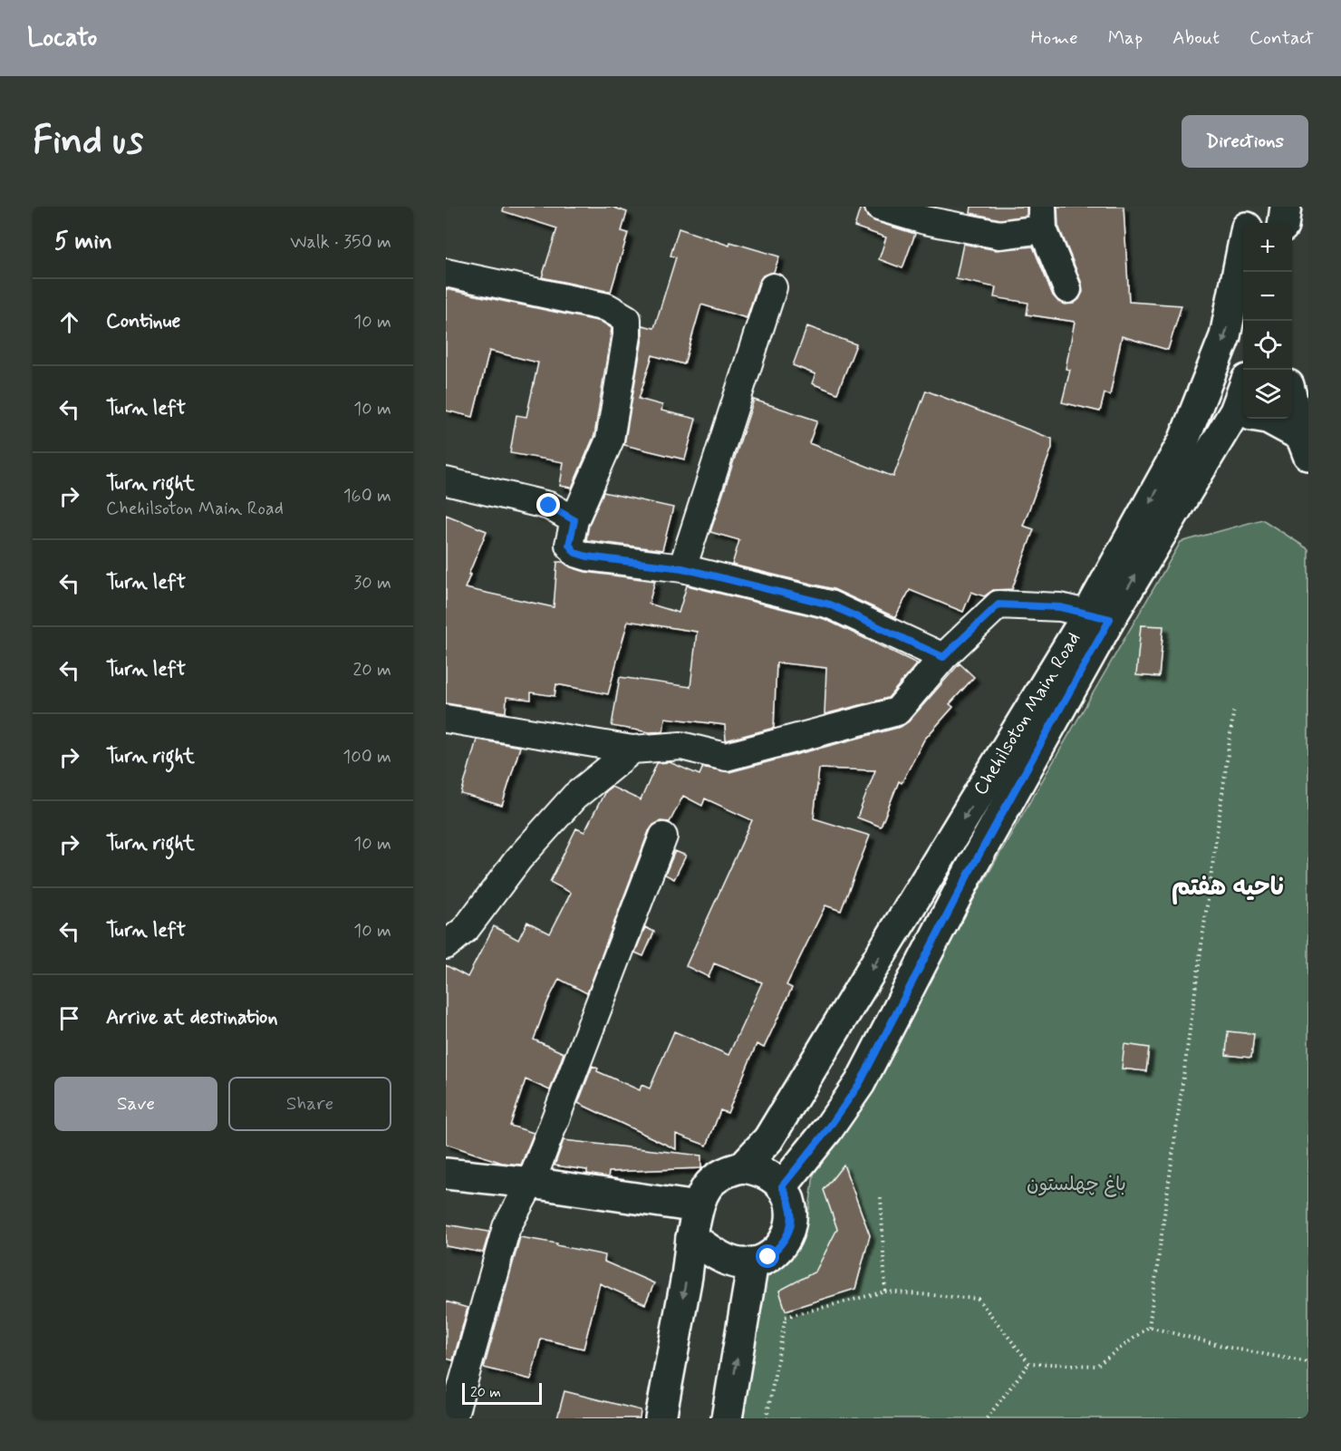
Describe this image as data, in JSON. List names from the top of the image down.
{
  "streets": {
    "main road": ["Chehilsoton Main Road"]
  },
  "districts": ["ناحیه هفتم"],
  "parks": ["باغ چهلستون"],
  "scale_bar": "20 m",
  "page": {
    "header": "Locato",
    "nav": [
      "Home",
      "Map",
      "About",
      "Contact"
    ],
    "buttons": [
      "Directions",
      ["Save", "Share"]
    ],
    "title": "Find us",
    "heading": ["5 min", "Walk · 350 m"],
    "map_buttons": ["+", "−"],
    "list": [
      ["Continue", "10 m"],
      ["Turn left", "10 m"],
      ["Turn right", "Chehilsoton Main Road", "160 m"],
      ["Turn left", "30 m"],
      ["Turn left", "20 m"],
      ["Turn right", "100 m"],
      ["Turn right", "10 m"],
      ["Turn left", "10 m"],
      "Arrive at destination"
    ],
    "scale": "20 m"
  }
}
